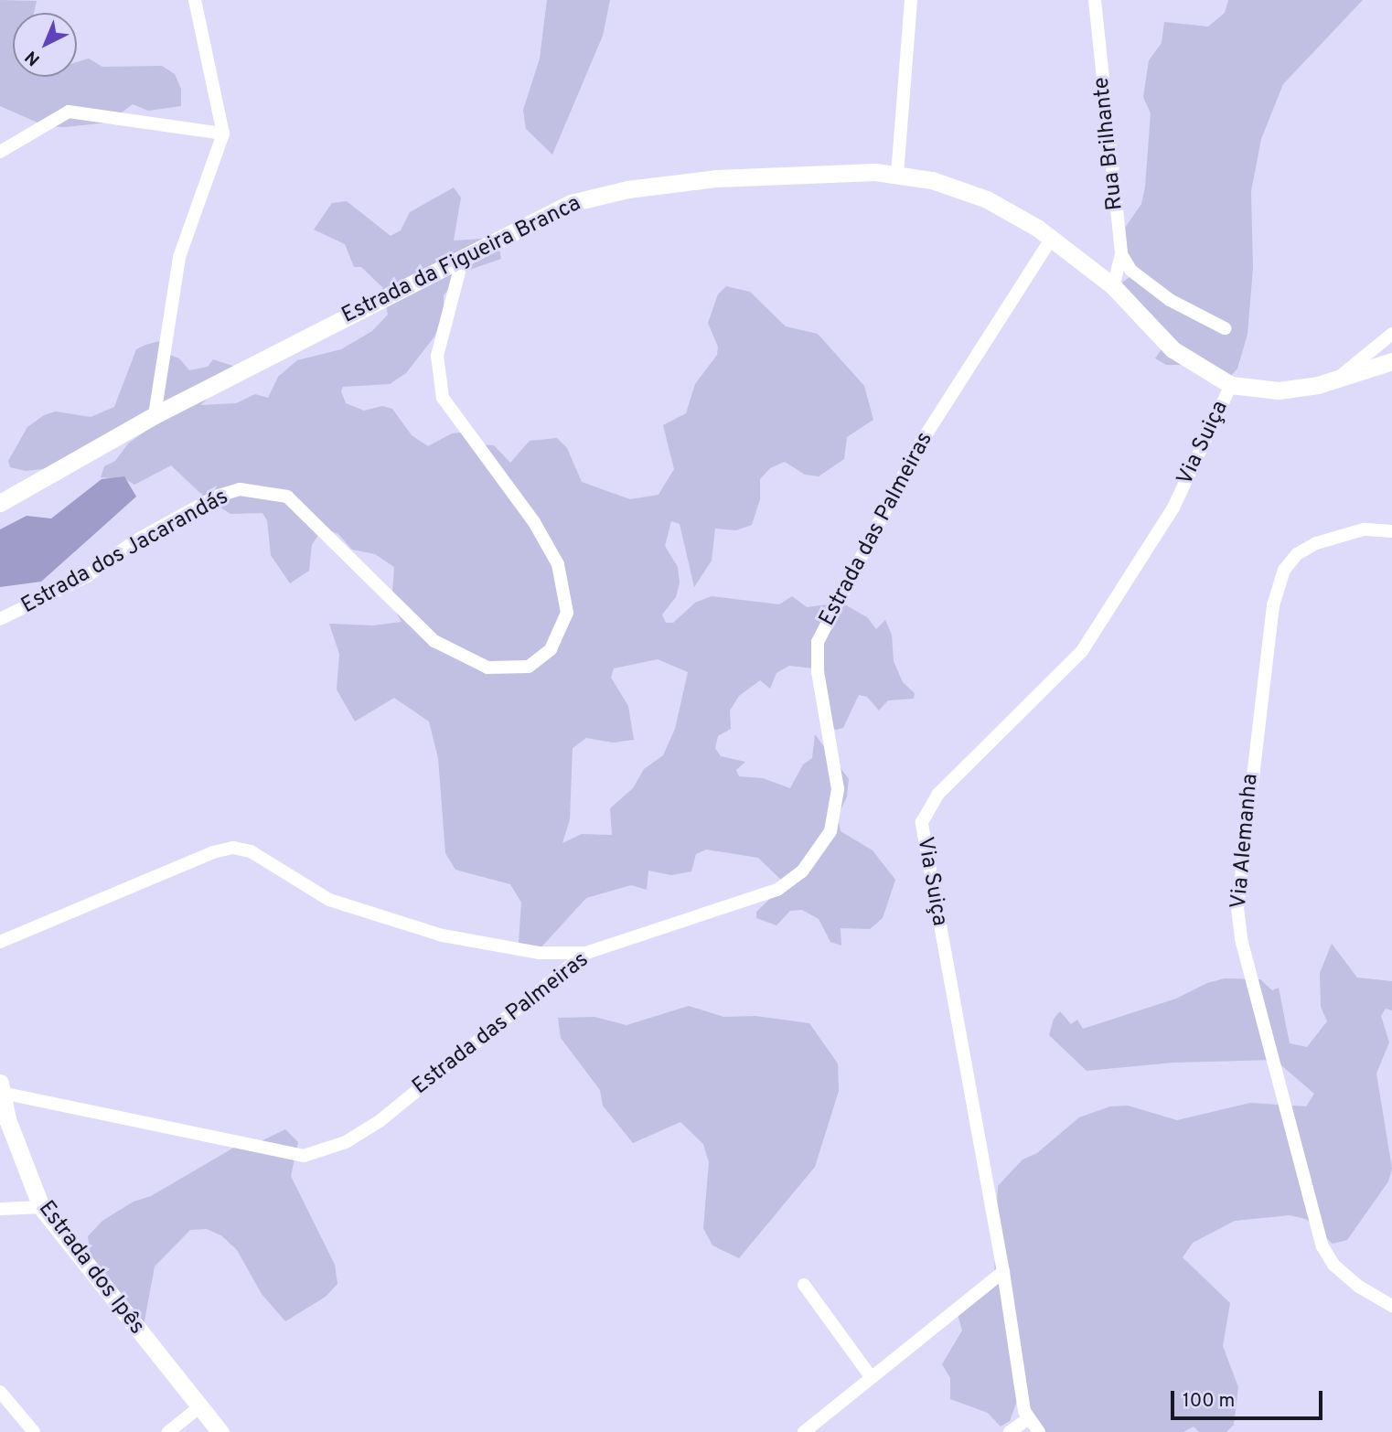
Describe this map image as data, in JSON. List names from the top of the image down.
{
  "streets": {
    "main road": ["Estrada da Figueira Branca", "Estrada dos Ipês"],
    "street": [
      "Rua Brilhante",
      "Via Suiça",
      "Estrada das Palmeiras",
      "Estrada dos Jacarandás",
      "Via Alemanha"
    ]
  },
  "crossings": [
    ["Rua Brilhante", "Estrada da Figueira Branca"],
    ["Estrada da Figueira Branca", "Via Suiça"],
    ["Estrada da Figueira Branca", "Estrada das Palmeiras"],
    ["Estrada da Figueira Branca", "Estrada dos Jacarandás"],
    ["Estrada das Palmeiras", "Estrada dos Ipês"]
  ],
  "scale_bar": "100 m",
  "north": "bottom left"
}
